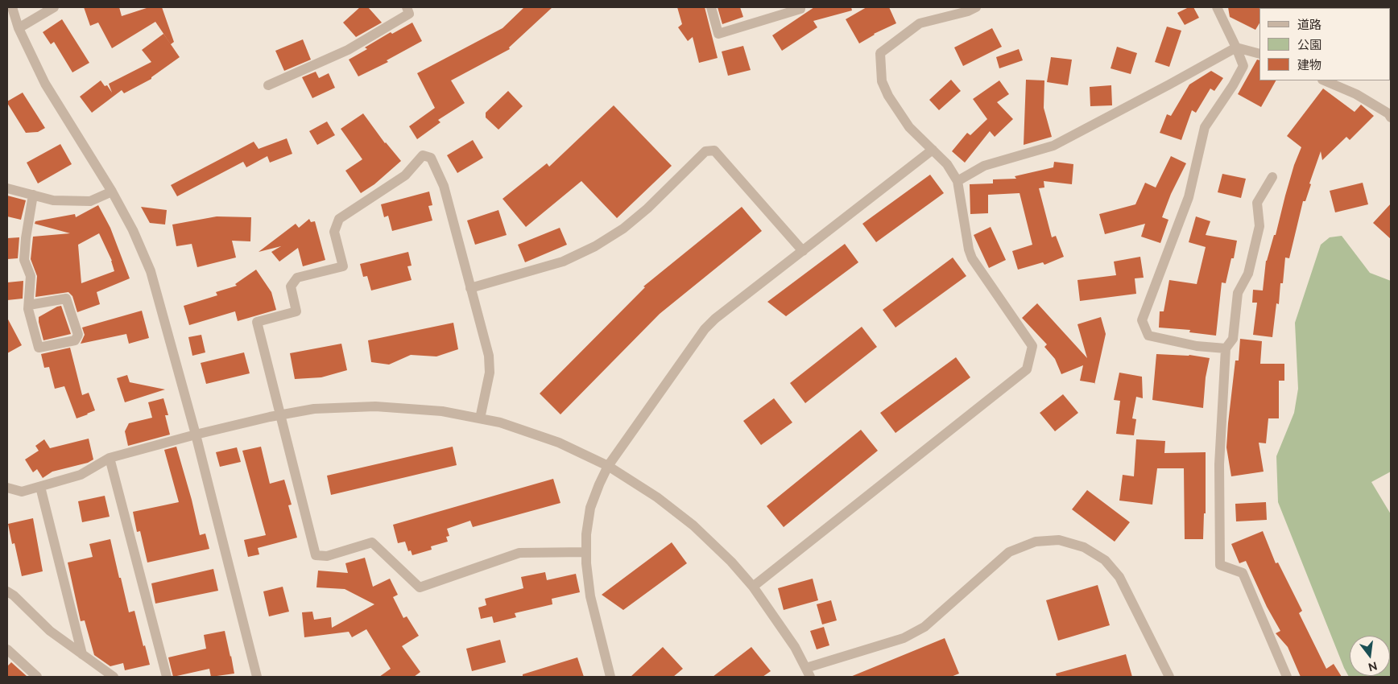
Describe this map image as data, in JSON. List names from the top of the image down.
{
  "legend": ["道路", "公園", "建物"],
  "north": "bottom"
}
